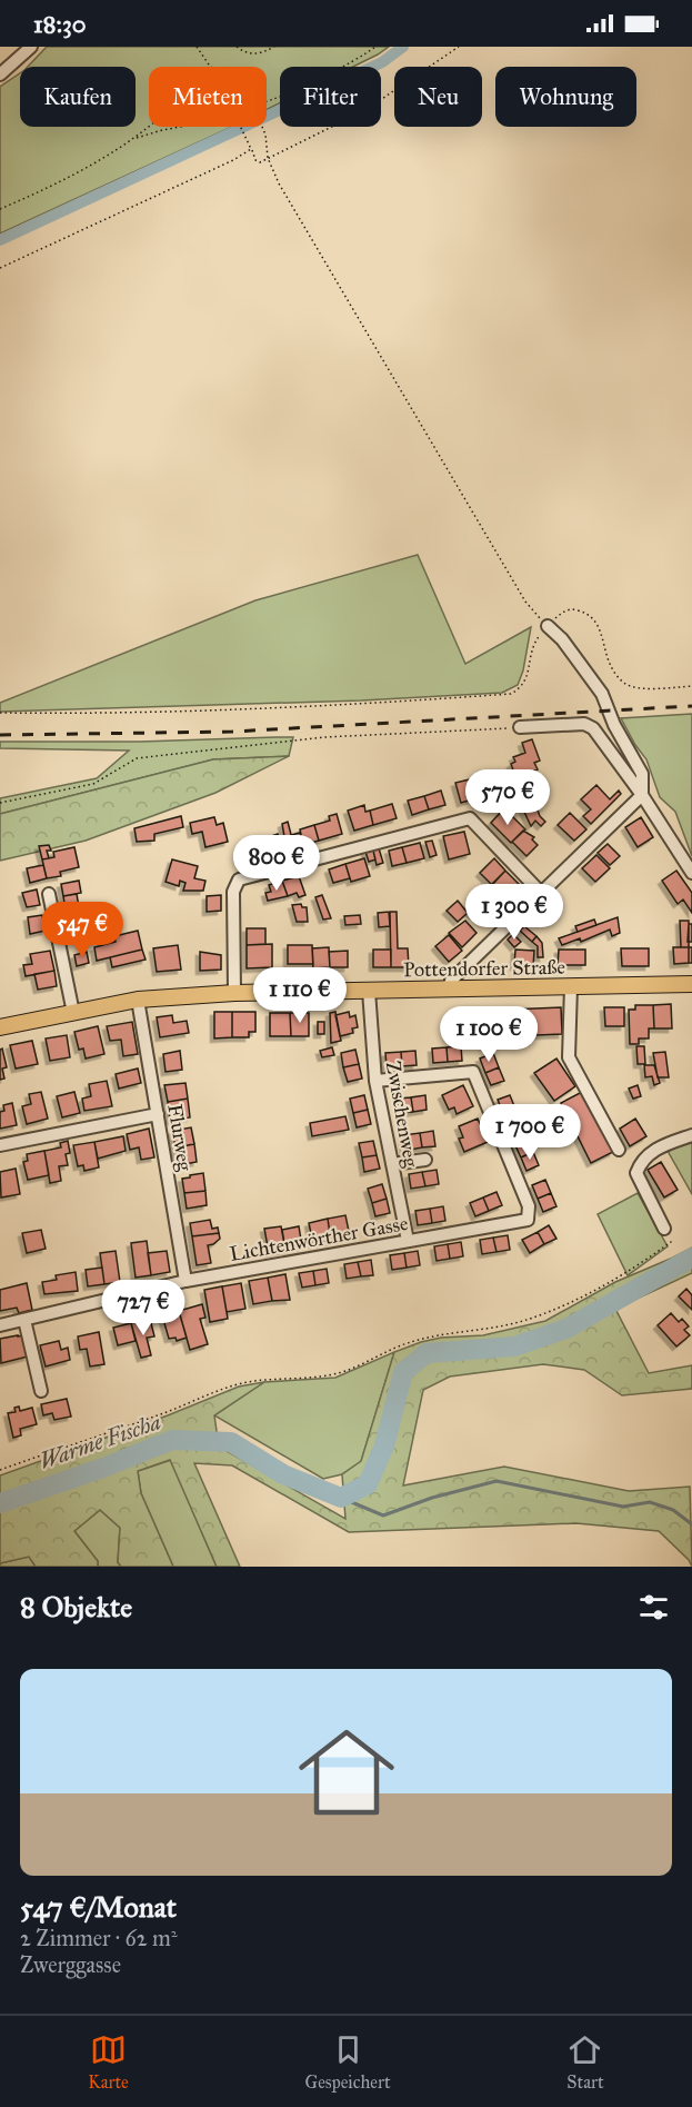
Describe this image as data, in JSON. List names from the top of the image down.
{
  "streets": {
    "main road": ["Pottendorfer Straße"],
    "street": ["Zwischenweg", "Flurweg", "Lichtenwörther Gasse"]
  },
  "crossings": [
    ["Pottendorfer Straße", "Zwischenweg"],
    ["Pottendorfer Straße", "Flurweg"],
    ["Zwischenweg", "Lichtenwörther Gasse"],
    ["Flurweg", "Lichtenwörther Gasse"]
  ],
  "water": ["Warme Fischa"],
  "page": {
    "status": "18:30",
    "chip": [
      "Kaufen",
      "Mieten",
      "Filter",
      "Neu",
      "Wohnung"
    ],
    "price": [
      "570 €",
      "800 €",
      "1 300 €",
      "547 €",
      "1 110 €",
      "1 100 €",
      "1 700 €",
      "727 €"
    ],
    "heading": "8 Objekte",
    "list": [
      {
        "name": "547 €/Monat",
        "note": "2 Zimmer · 62 m² · Zwerggasse"
      }
    ],
    "tabs": ["Karte", "Gespeichert", "Start"]
  }
}
